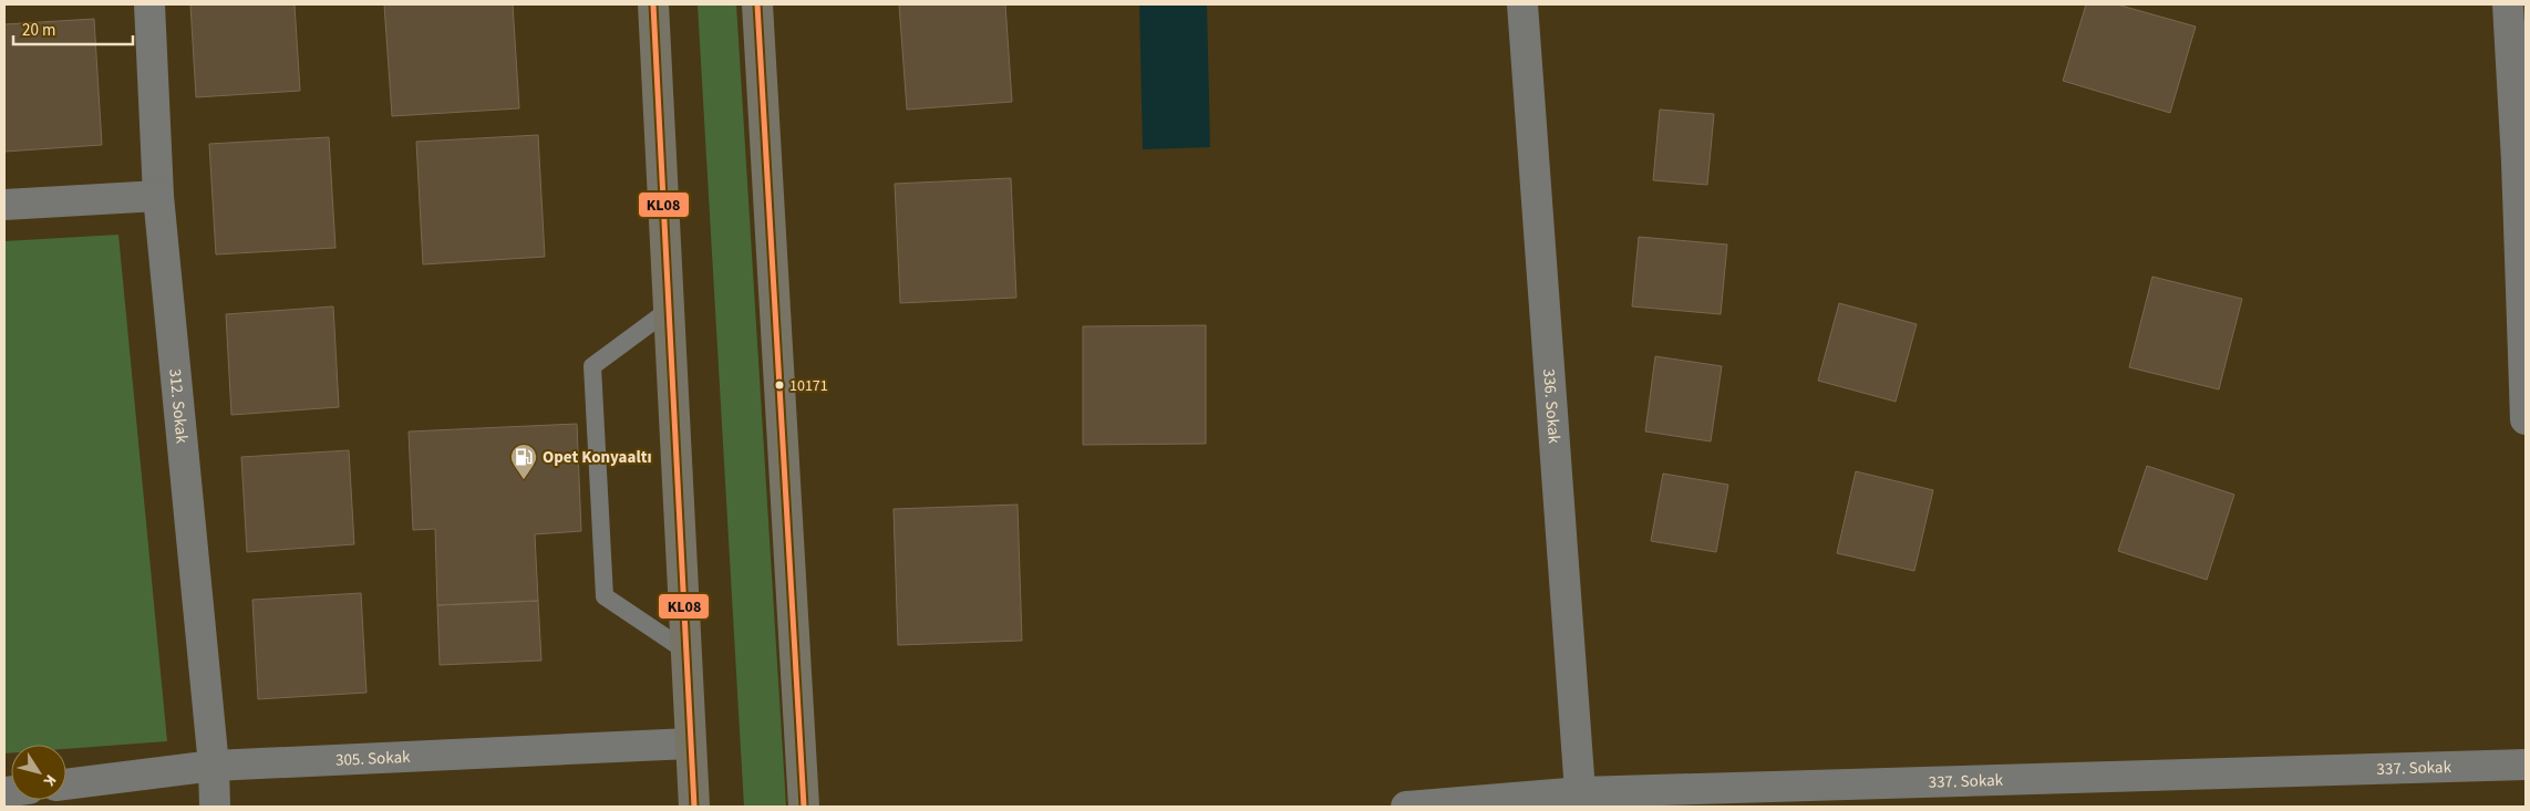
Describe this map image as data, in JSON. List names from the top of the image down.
{
  "streets": {
    "street": [
      "336. Sokak",
      "312. Sokak",
      "305. Sokak",
      "337. Sokak"
    ]
  },
  "crossings": [
    ["336. Sokak", "337. Sokak"],
    ["312. Sokak", "305. Sokak"]
  ],
  "places": {
    "other": ["10171"],
    "fuel station": ["Opet Konyaaltı"]
  },
  "lines": ["transit line KL08"],
  "scale_bar": "20 m",
  "north": "bottom right"
}
